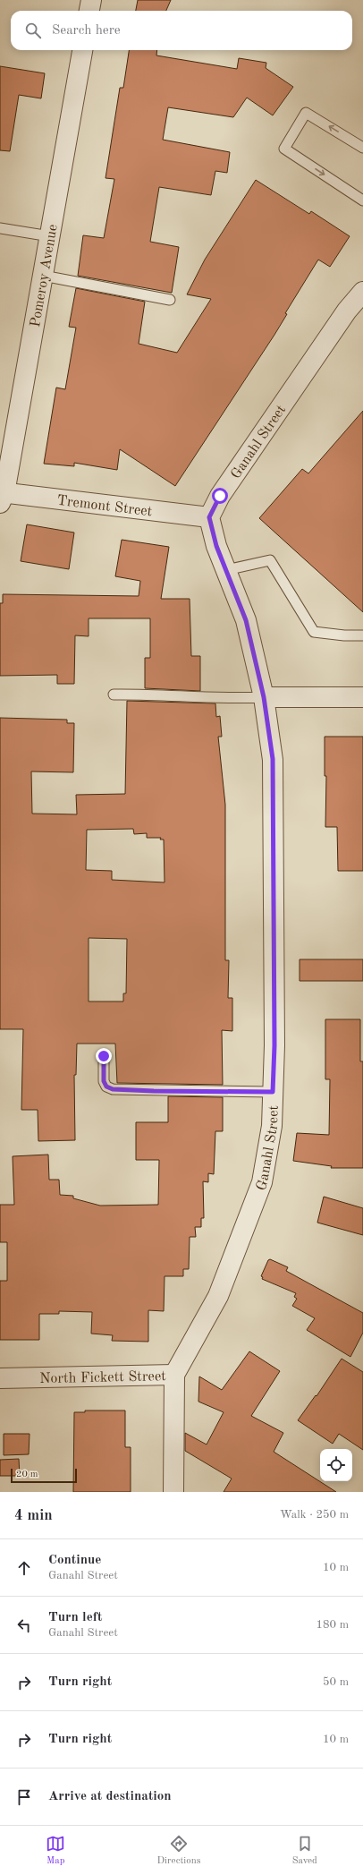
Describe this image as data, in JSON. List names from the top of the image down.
{
  "streets": {
    "street": [
      "Pomeroy Avenue",
      "Ganahl Street",
      "Tremont Street",
      "North Fickett Street"
    ]
  },
  "crossings": [
    ["Pomeroy Avenue", "Tremont Street"],
    ["Ganahl Street", "Tremont Street"],
    ["Ganahl Street", "North Fickett Street"]
  ],
  "scale_bar": "20 m",
  "page": {
    "search": "Search here",
    "scale": "20 m",
    "heading": ["4 min", "Walk · 250 m"],
    "list": [
      ["Continue", "Ganahl Street", "10 m"],
      ["Turn left", "Ganahl Street", "180 m"],
      ["Turn right", "50 m"],
      ["Turn right", "10 m"],
      "Arrive at destination"
    ],
    "nav": ["Map", "Directions", "Saved"]
  }
}
